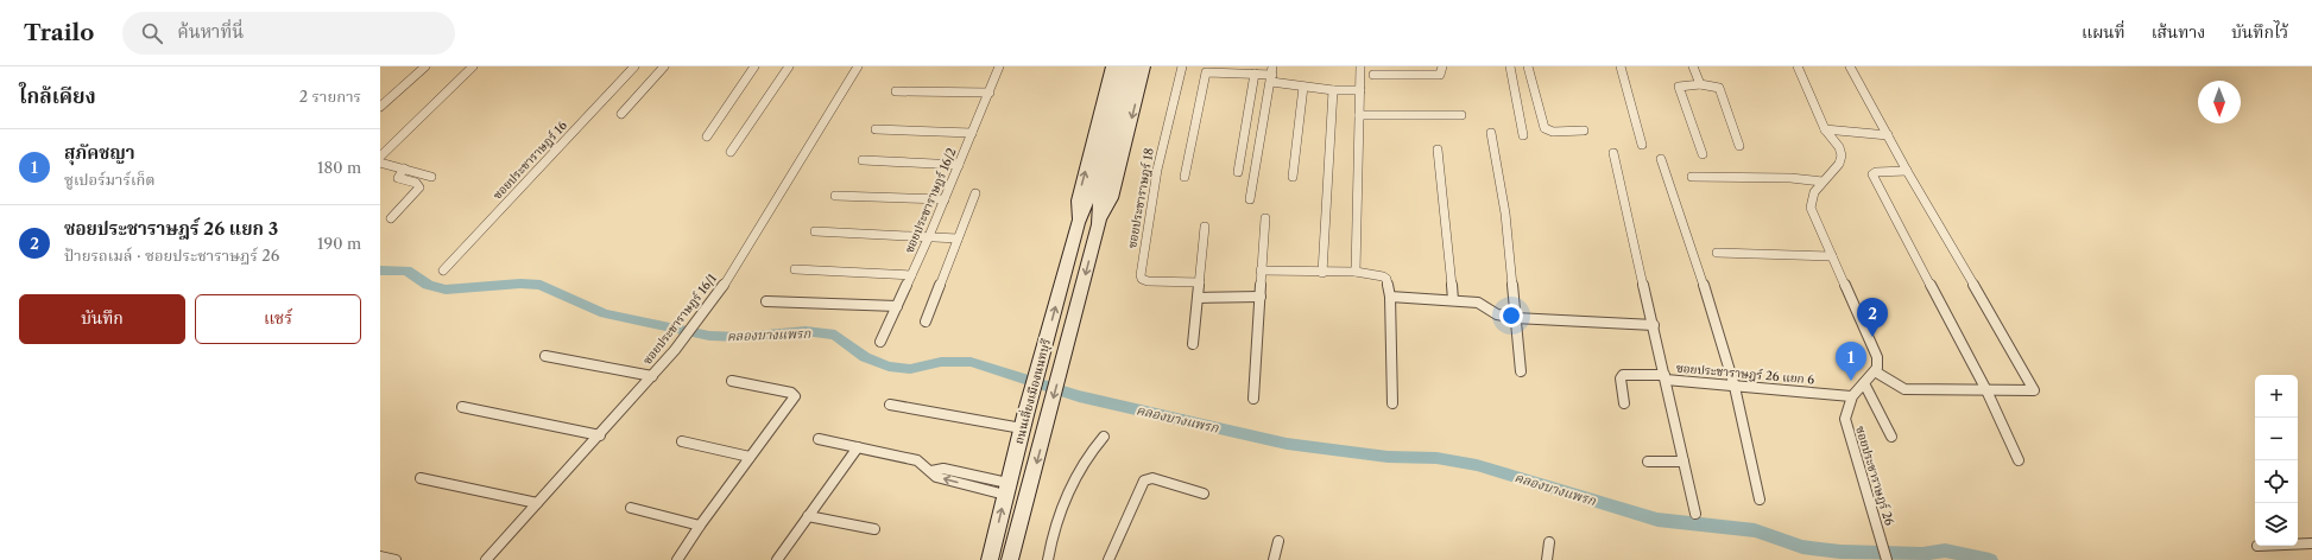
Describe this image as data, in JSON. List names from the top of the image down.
{
  "streets": {
    "main road": ["ถนนเลี่ยงเมืองนนทบุรี"],
    "street": [
      "ซอยประชาราษฎร์ 16",
      "ซอยประชาราษฎร์ 18",
      "ซอยประชาราษฎร์ 16/2",
      "ซอยประชาราษฎร์ 16/1",
      "ซอยประชาราษฎร์ 26 แยก 6",
      "ซอยประชาราษฎร์ 26"
    ]
  },
  "crossings": [
    ["ซอยประชาราษฎร์ 26 แยก 6", "ซอยประชาราษฎร์ 26"]
  ],
  "water": ["คลองบางแพรก"],
  "north": "bottom",
  "page": {
    "header": "Trailo",
    "search": "ค้นหาที่นี่",
    "nav": ["แผนที่", "เส้นทาง", "บันทึกไว้"],
    "heading": ["ใกล้เคียง", "2 รายการ"],
    "list": [
      {
        "mark": "1",
        "name": "สุภัคชญา",
        "note": "ซูเปอร์มาร์เก็ต",
        "value": "180 m"
      },
      {
        "mark": "2",
        "name": "ซอยประชาราษฎร์ 26 แยก 3",
        "note": "ป้ายรถเมล์ · ซอยประชาราษฎร์ 26",
        "value": "190 m"
      }
    ],
    "buttons": ["บันทึก", "แชร์"],
    "pins": ["2", "1"],
    "map_buttons": ["+", "−"]
  }
}
